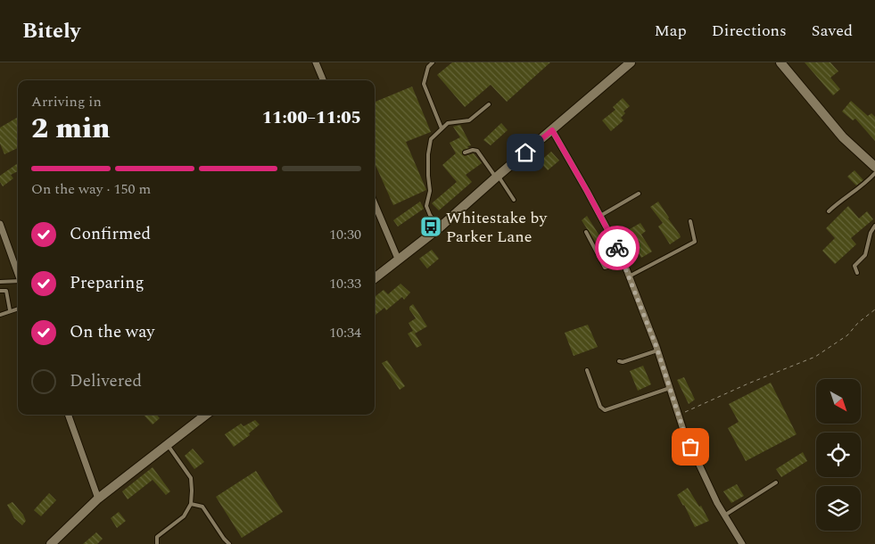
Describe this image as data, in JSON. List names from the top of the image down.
{
  "places": {
    "bus stop": ["Whitestake by Parker Lane"]
  },
  "north": "bottom right",
  "page": {
    "header": "Bitely",
    "nav": ["Map", "Directions", "Saved"],
    "heading": ["2 min", "Arriving in", "11:00–11:05"],
    "bar": "On the way · 150 m",
    "list": [
      ["Confirmed", "10:30"],
      ["Preparing", "10:33"],
      ["On the way", "10:34"],
      "Delivered"
    ]
  }
}
